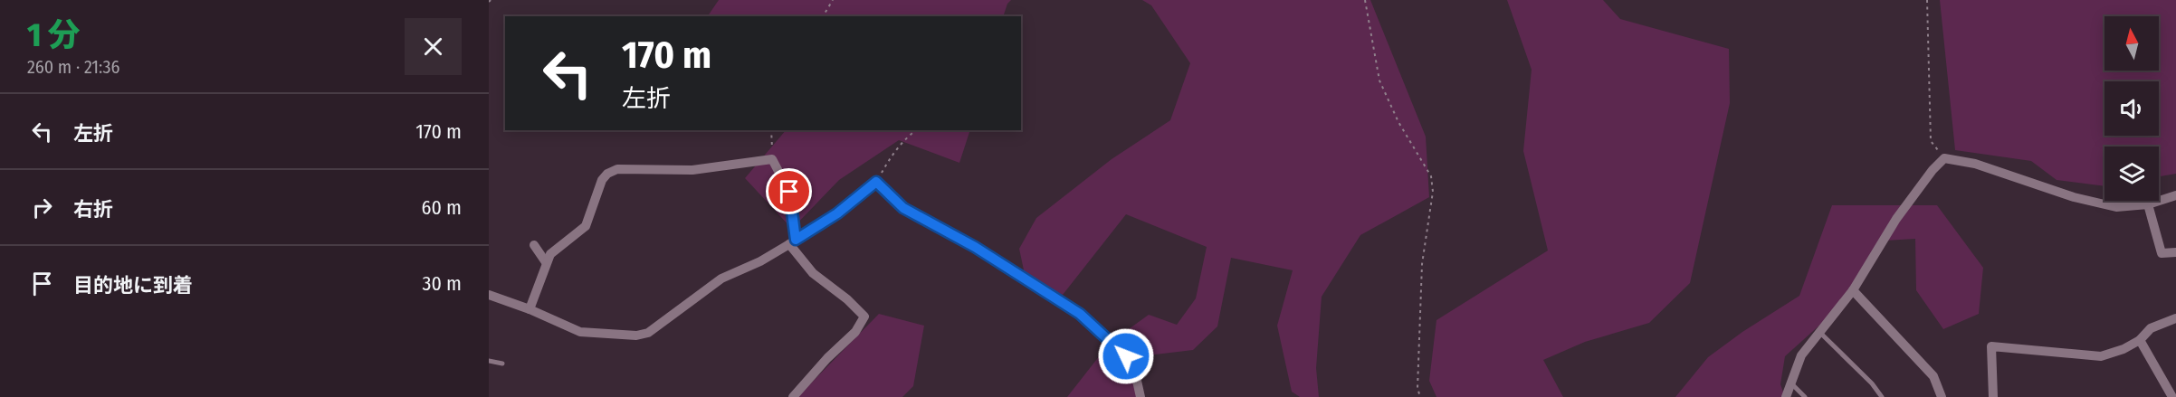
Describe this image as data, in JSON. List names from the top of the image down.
{
  "north": "top",
  "page": {
    "heading": ["1 分", "260 m · 21:36"],
    "turn": ["170 m", "左折"],
    "list": [
      {
        "name": "左折",
        "value": "170 m"
      },
      {
        "name": "右折",
        "value": "60 m"
      },
      {
        "name": "目的地に到着",
        "value": "30 m"
      }
    ]
  }
}
